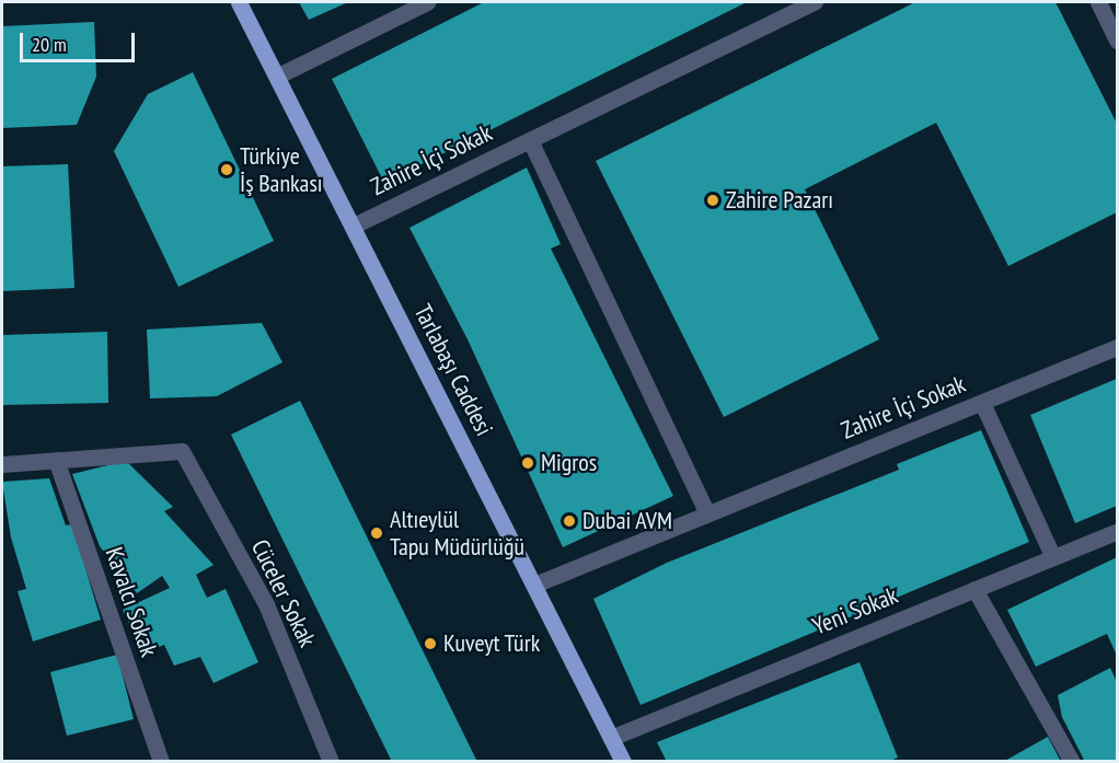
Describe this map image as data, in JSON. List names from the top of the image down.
{
  "streets": {
    "main road": ["Tarlabaşı Caddesi"],
    "street": [
      "Zahire İçi Sokak",
      "Cüceler Sokak",
      "Kavalcı Sokak",
      "Yeni Sokak"
    ]
  },
  "crossings": [
    ["Zahire İçi Sokak", "Tarlabaşı Caddesi"],
    ["Tarlabaşı Caddesi", "Yeni Sokak"],
    ["Cüceler Sokak", "Kavalcı Sokak"]
  ],
  "places": [
    "Türkiye İş Bankası",
    "Zahire Pazarı",
    "Migros",
    "Dubai AVM",
    "Altıeylül Tapu Müdürlüğü",
    "Kuveyt Türk"
  ],
  "scale_bar": "20 m"
}
